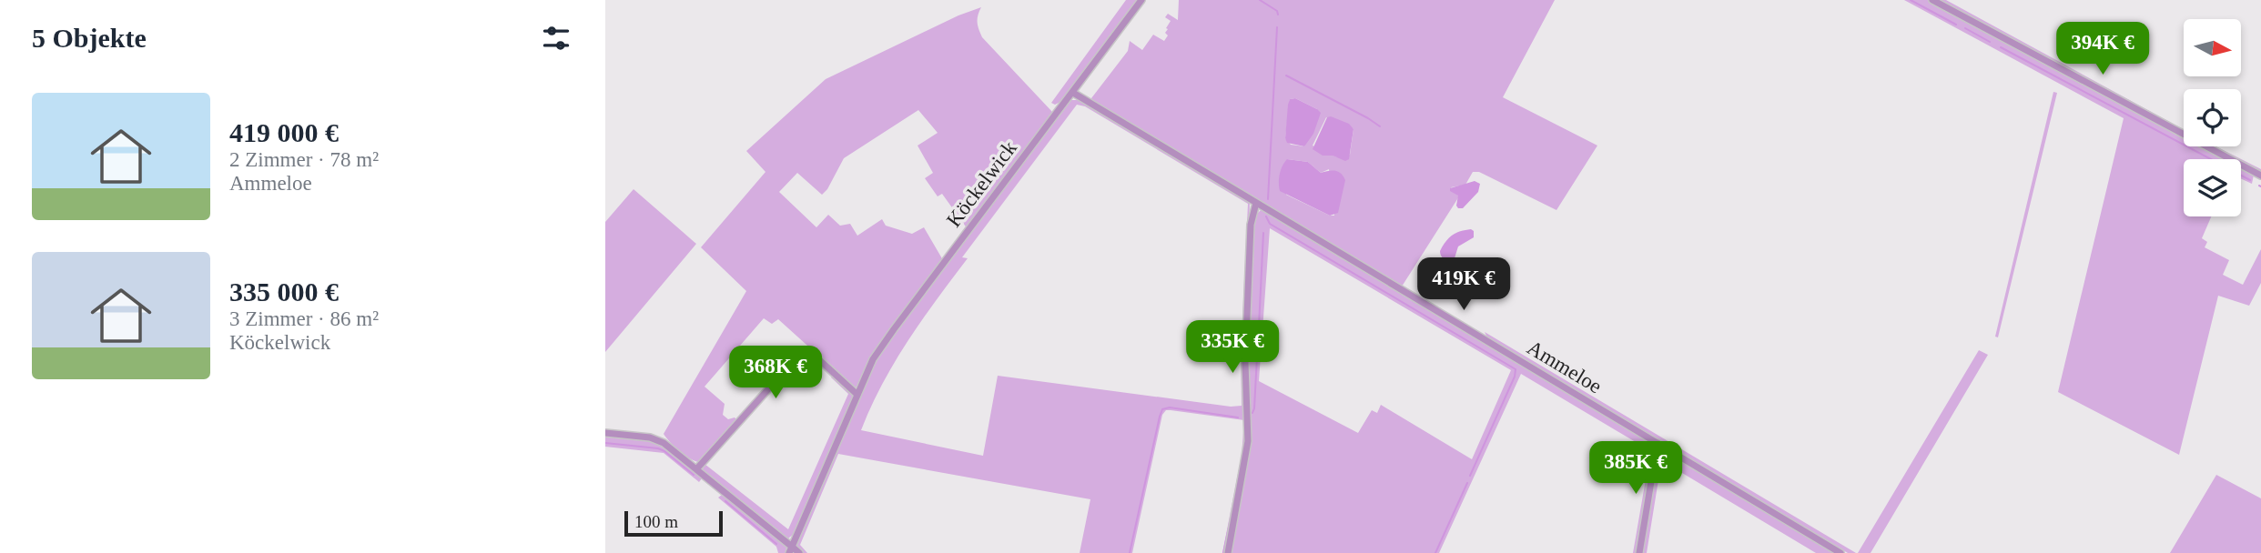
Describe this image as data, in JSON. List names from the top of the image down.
{
  "streets": {
    "street": ["Köckelwick", "Ammeloe"]
  },
  "crossings": [
    ["Köckelwick", "Ammeloe"]
  ],
  "scale_bar": "100 m",
  "north": "right",
  "page": {
    "heading": "5 Objekte",
    "price": [
      "394K €",
      "419K €",
      "335K €",
      "368K €",
      "385K €"
    ],
    "list": [
      {
        "name": "419 000 €",
        "note": "2 Zimmer · 78 m² · Ammeloe"
      },
      {
        "name": "335 000 €",
        "note": "3 Zimmer · 86 m² · Köckelwick"
      }
    ],
    "scale": "100 m"
  }
}
